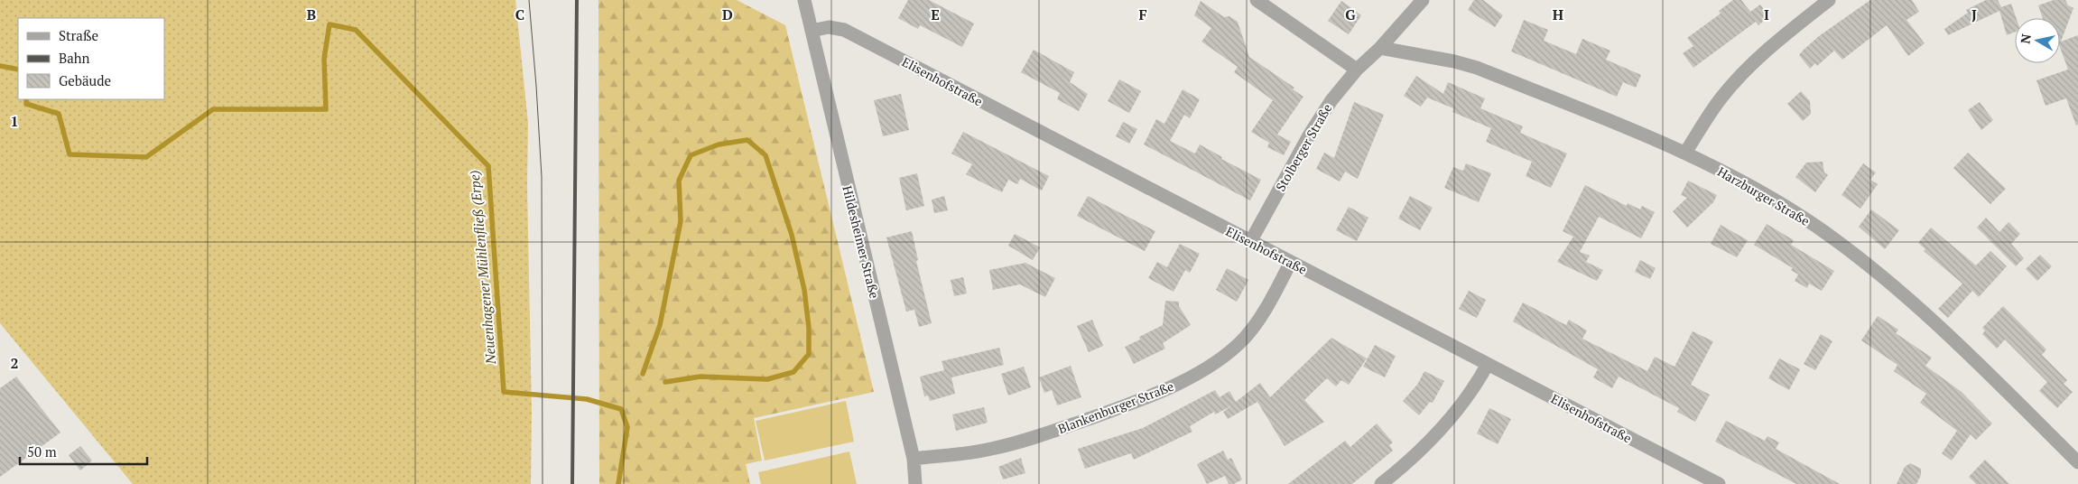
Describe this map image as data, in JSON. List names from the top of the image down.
{
  "streets": {
    "street": [
      "Elisenhofstraße",
      "Stolberger Straße",
      "Harzburger Straße",
      "Hildesheimer Straße",
      "Blankenburger Straße"
    ]
  },
  "crossings": [
    ["Elisenhofstraße", "Stolberger Straße"],
    ["Elisenhofstraße", "Hildesheimer Straße"],
    ["Elisenhofstraße", "Blankenburger Straße"],
    ["Stolberger Straße", "Harzburger Straße"],
    ["Hildesheimer Straße", "Blankenburger Straße"]
  ],
  "water": ["Neuenhagener Mühlenfließ (Erpe)"],
  "legend": ["Straße", "Bahn", "Gebäude"],
  "scale_bar": "50 m",
  "north": "left",
  "grid": {
    "columns": [
      "B",
      "C",
      "D",
      "E",
      "F",
      "G",
      "H",
      "I",
      "J"
    ],
    "rows": ["1", "2"]
  }
}
